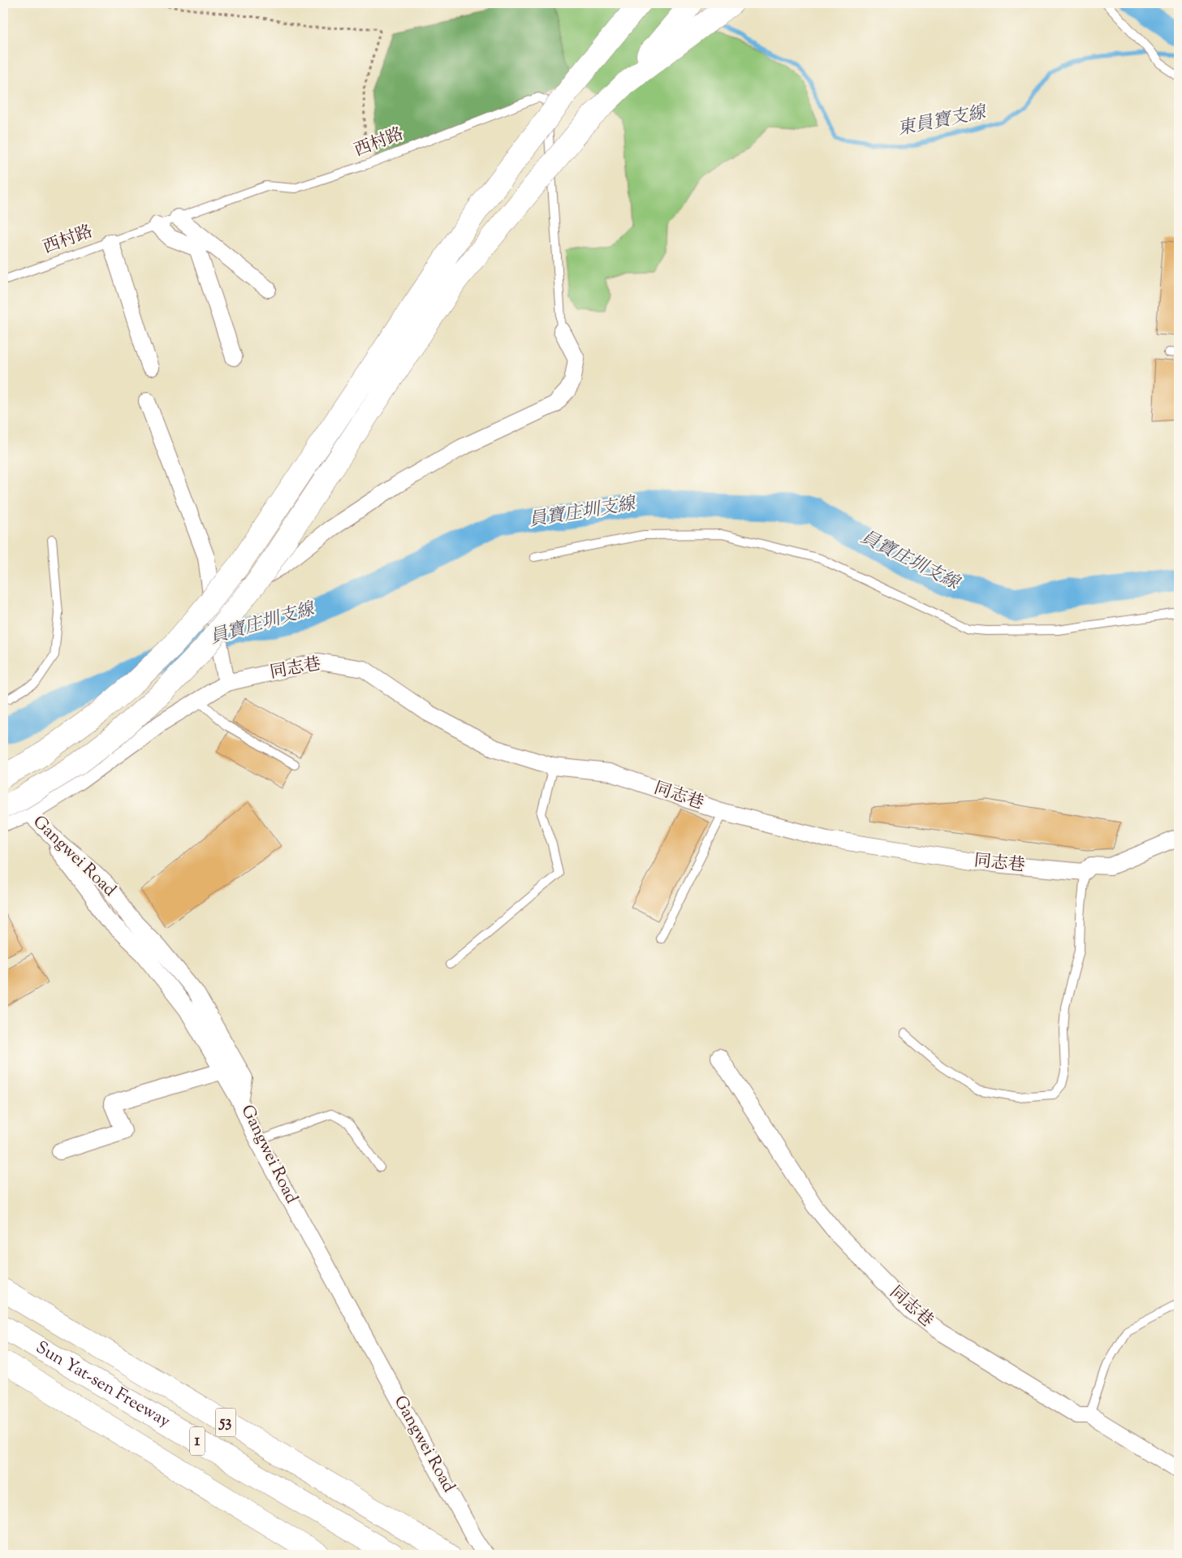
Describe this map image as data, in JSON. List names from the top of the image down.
{
  "streets": {
    "highway": ["Sun Yat-sen Freeway", "53", "1"],
    "street": ["同志巷", "Gangwei Road"],
    "lane": ["西村路"]
  },
  "crossings": [
    ["同志巷", "Gangwei Road"]
  ],
  "water": ["東員寶支線", "員寶庄圳支線"]
}
